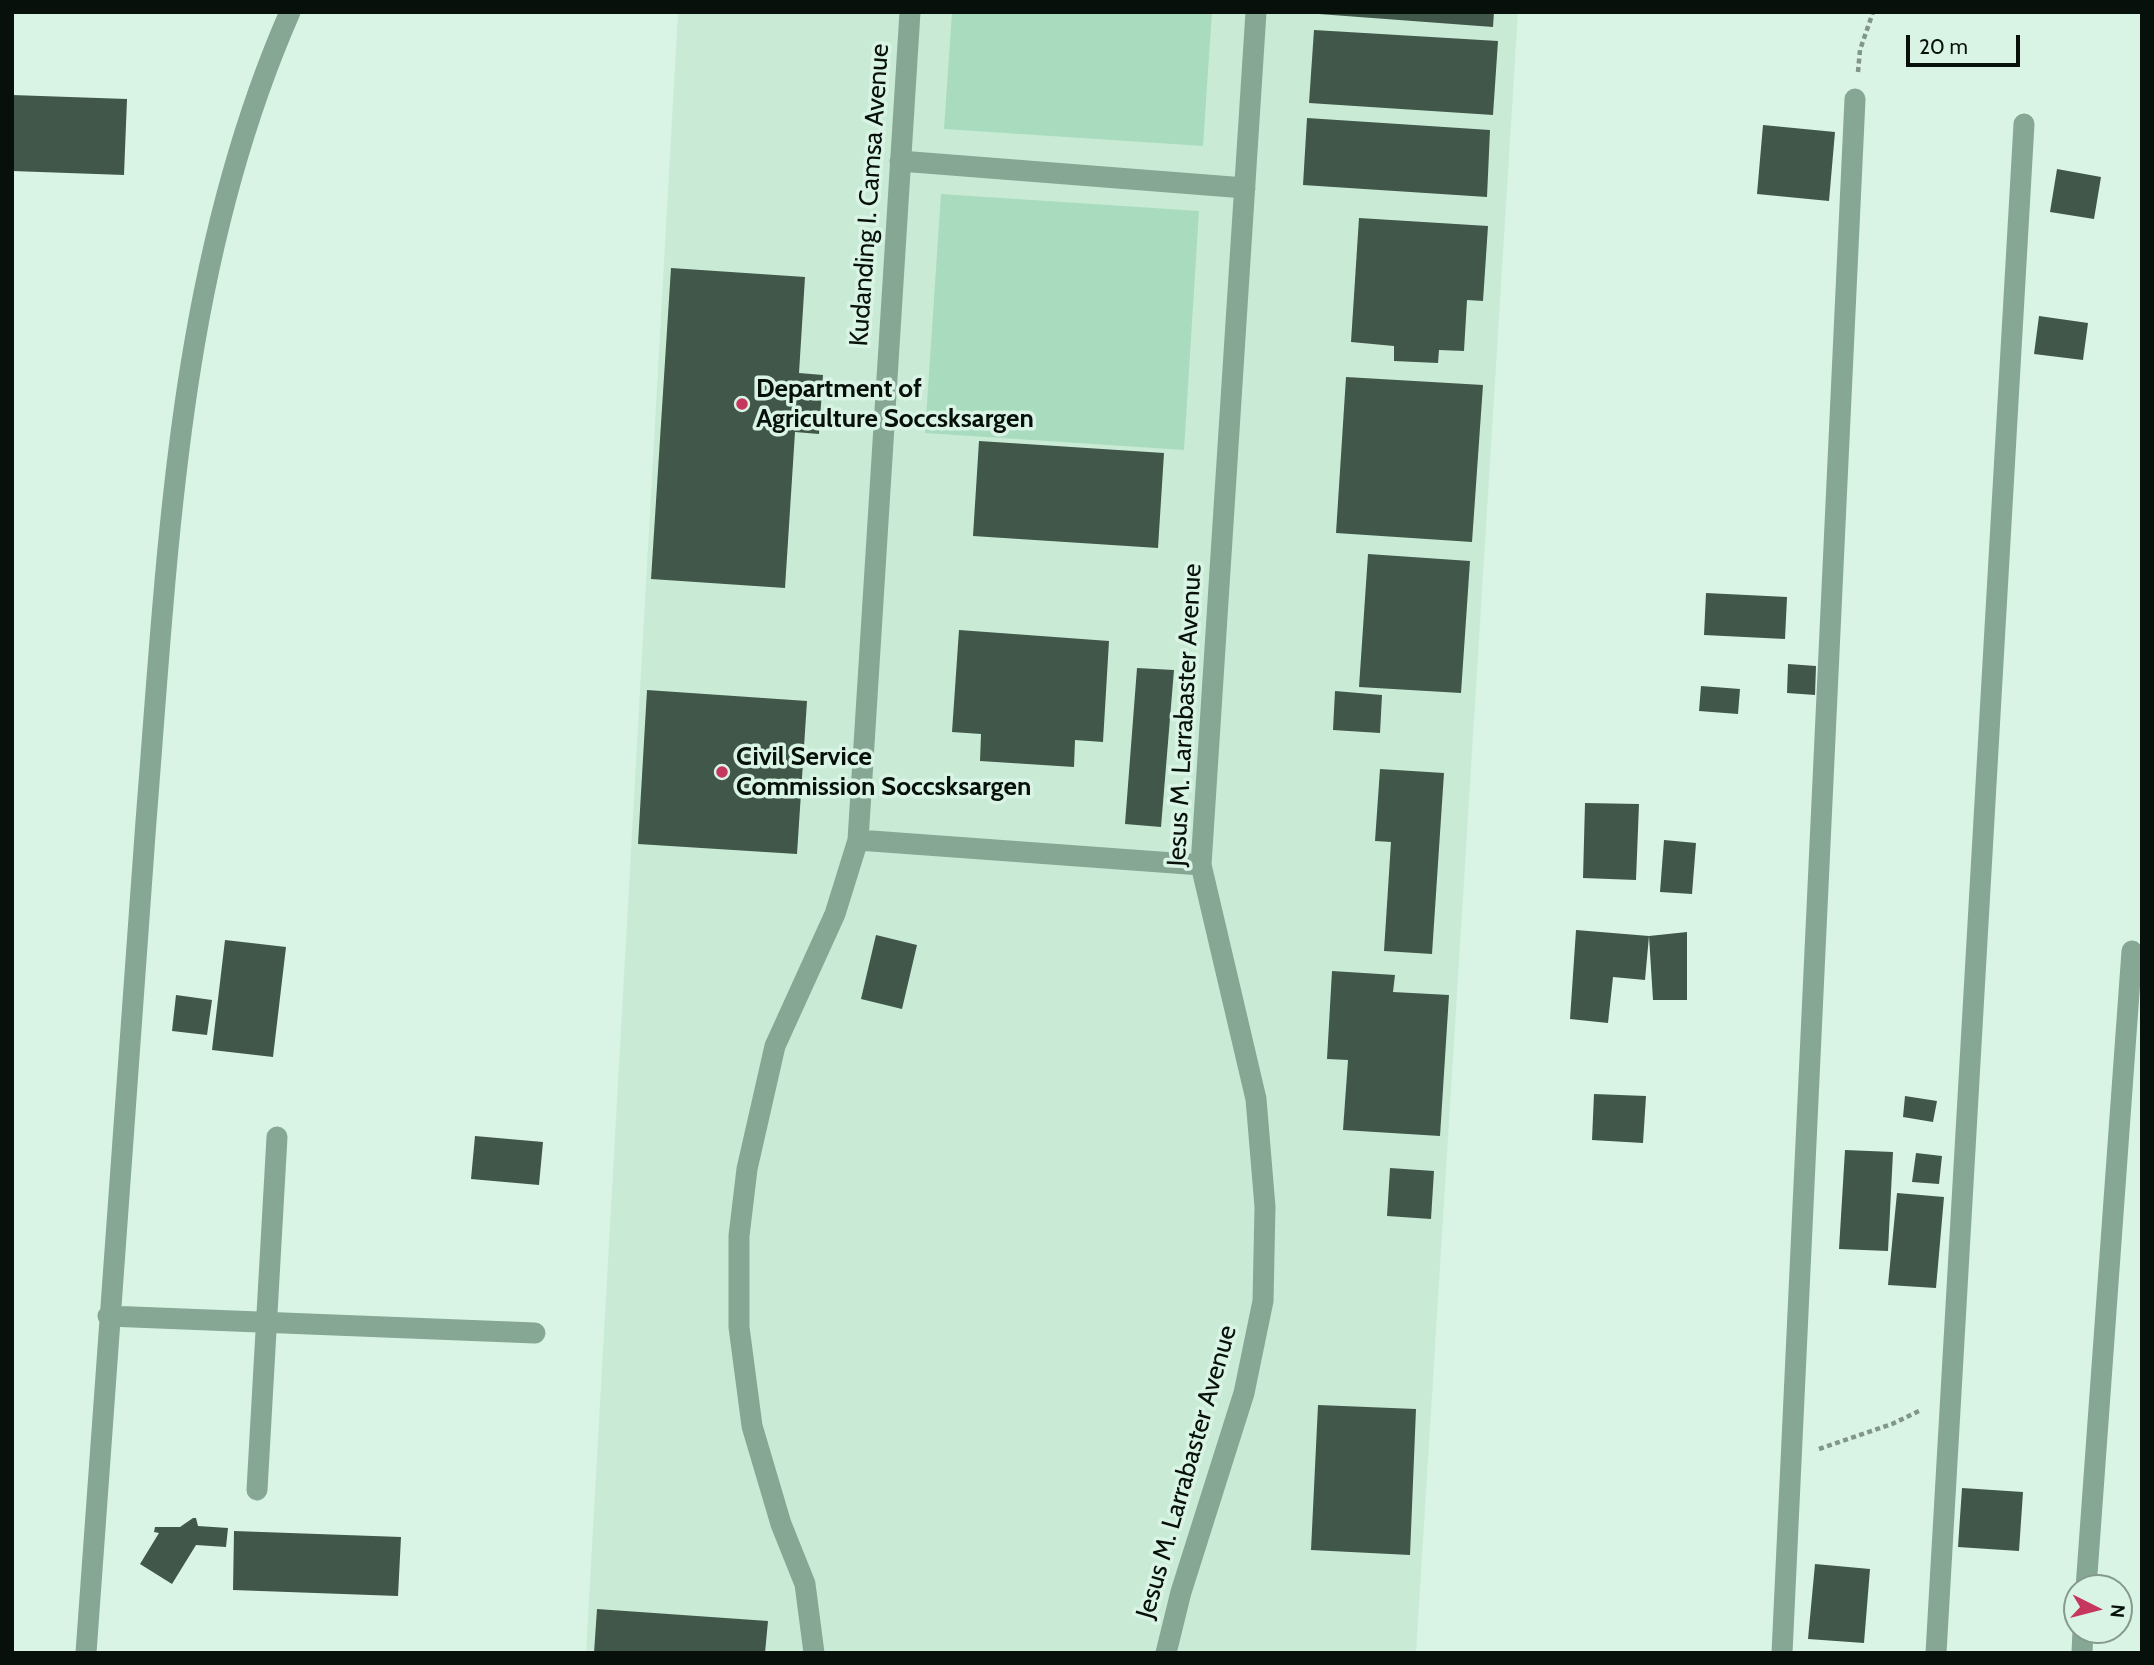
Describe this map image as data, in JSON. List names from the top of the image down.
{
  "streets": {
    "street": ["Kudanding I. Camsa Avenue", "Jesus M. Larrabaster Avenue"]
  },
  "places": ["Department of Agriculture Soccsksargen", "Civil Service Commission Soccsksargen"],
  "scale_bar": "20 m",
  "north": "right"
}
